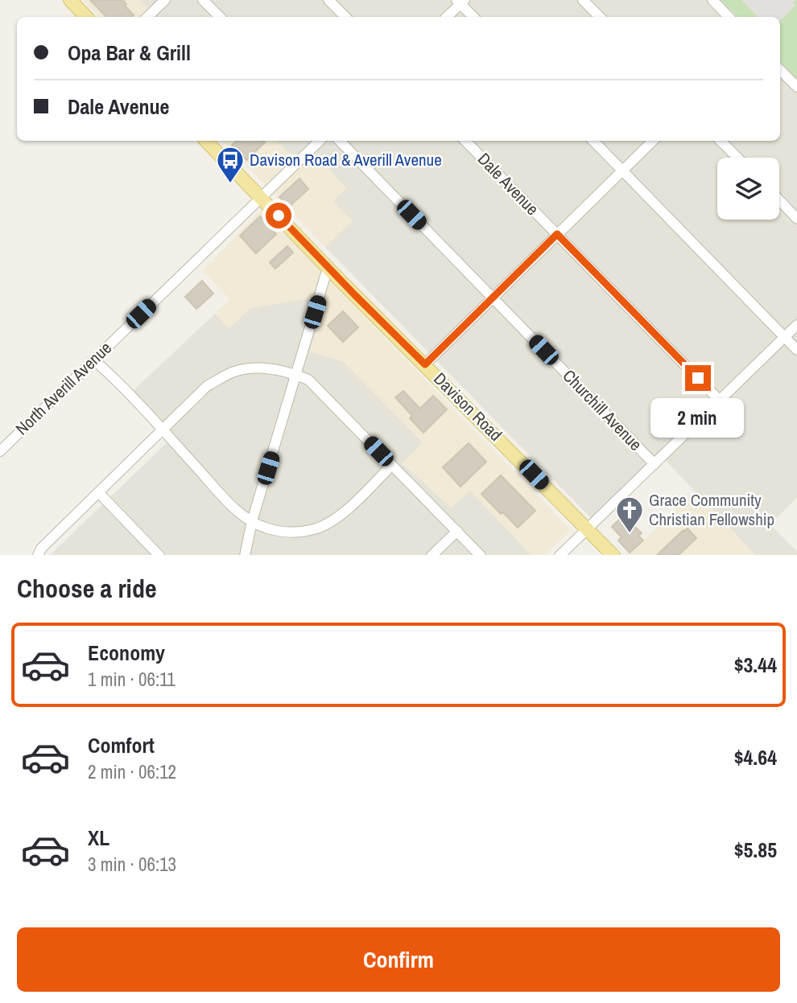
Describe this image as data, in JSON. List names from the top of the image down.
{
  "streets": {
    "main road": ["Davison Road"],
    "street": ["Dale Avenue", "North Averill Avenue", "Churchill Avenue"]
  },
  "crossings": [
    ["North Averill Avenue", "Davison Road"]
  ],
  "places": {
    "bus stop": ["Davison Road & Averill Avenue"],
    "church": ["Grace Community Christian Fellowship"]
  },
  "page": {
    "banner": ["Opa Bar & Grill", "Dale Avenue"],
    "bubble": "2 min",
    "heading": "Choose a ride",
    "list": [
      {
        "name": "Economy",
        "note": "1 min · 06:11",
        "value": "$3.44"
      },
      {
        "name": "Comfort",
        "note": "2 min · 06:12",
        "value": "$4.64"
      },
      {
        "name": "XL",
        "note": "3 min · 06:13",
        "value": "$5.85"
      }
    ],
    "buttons": "Confirm"
  }
}
